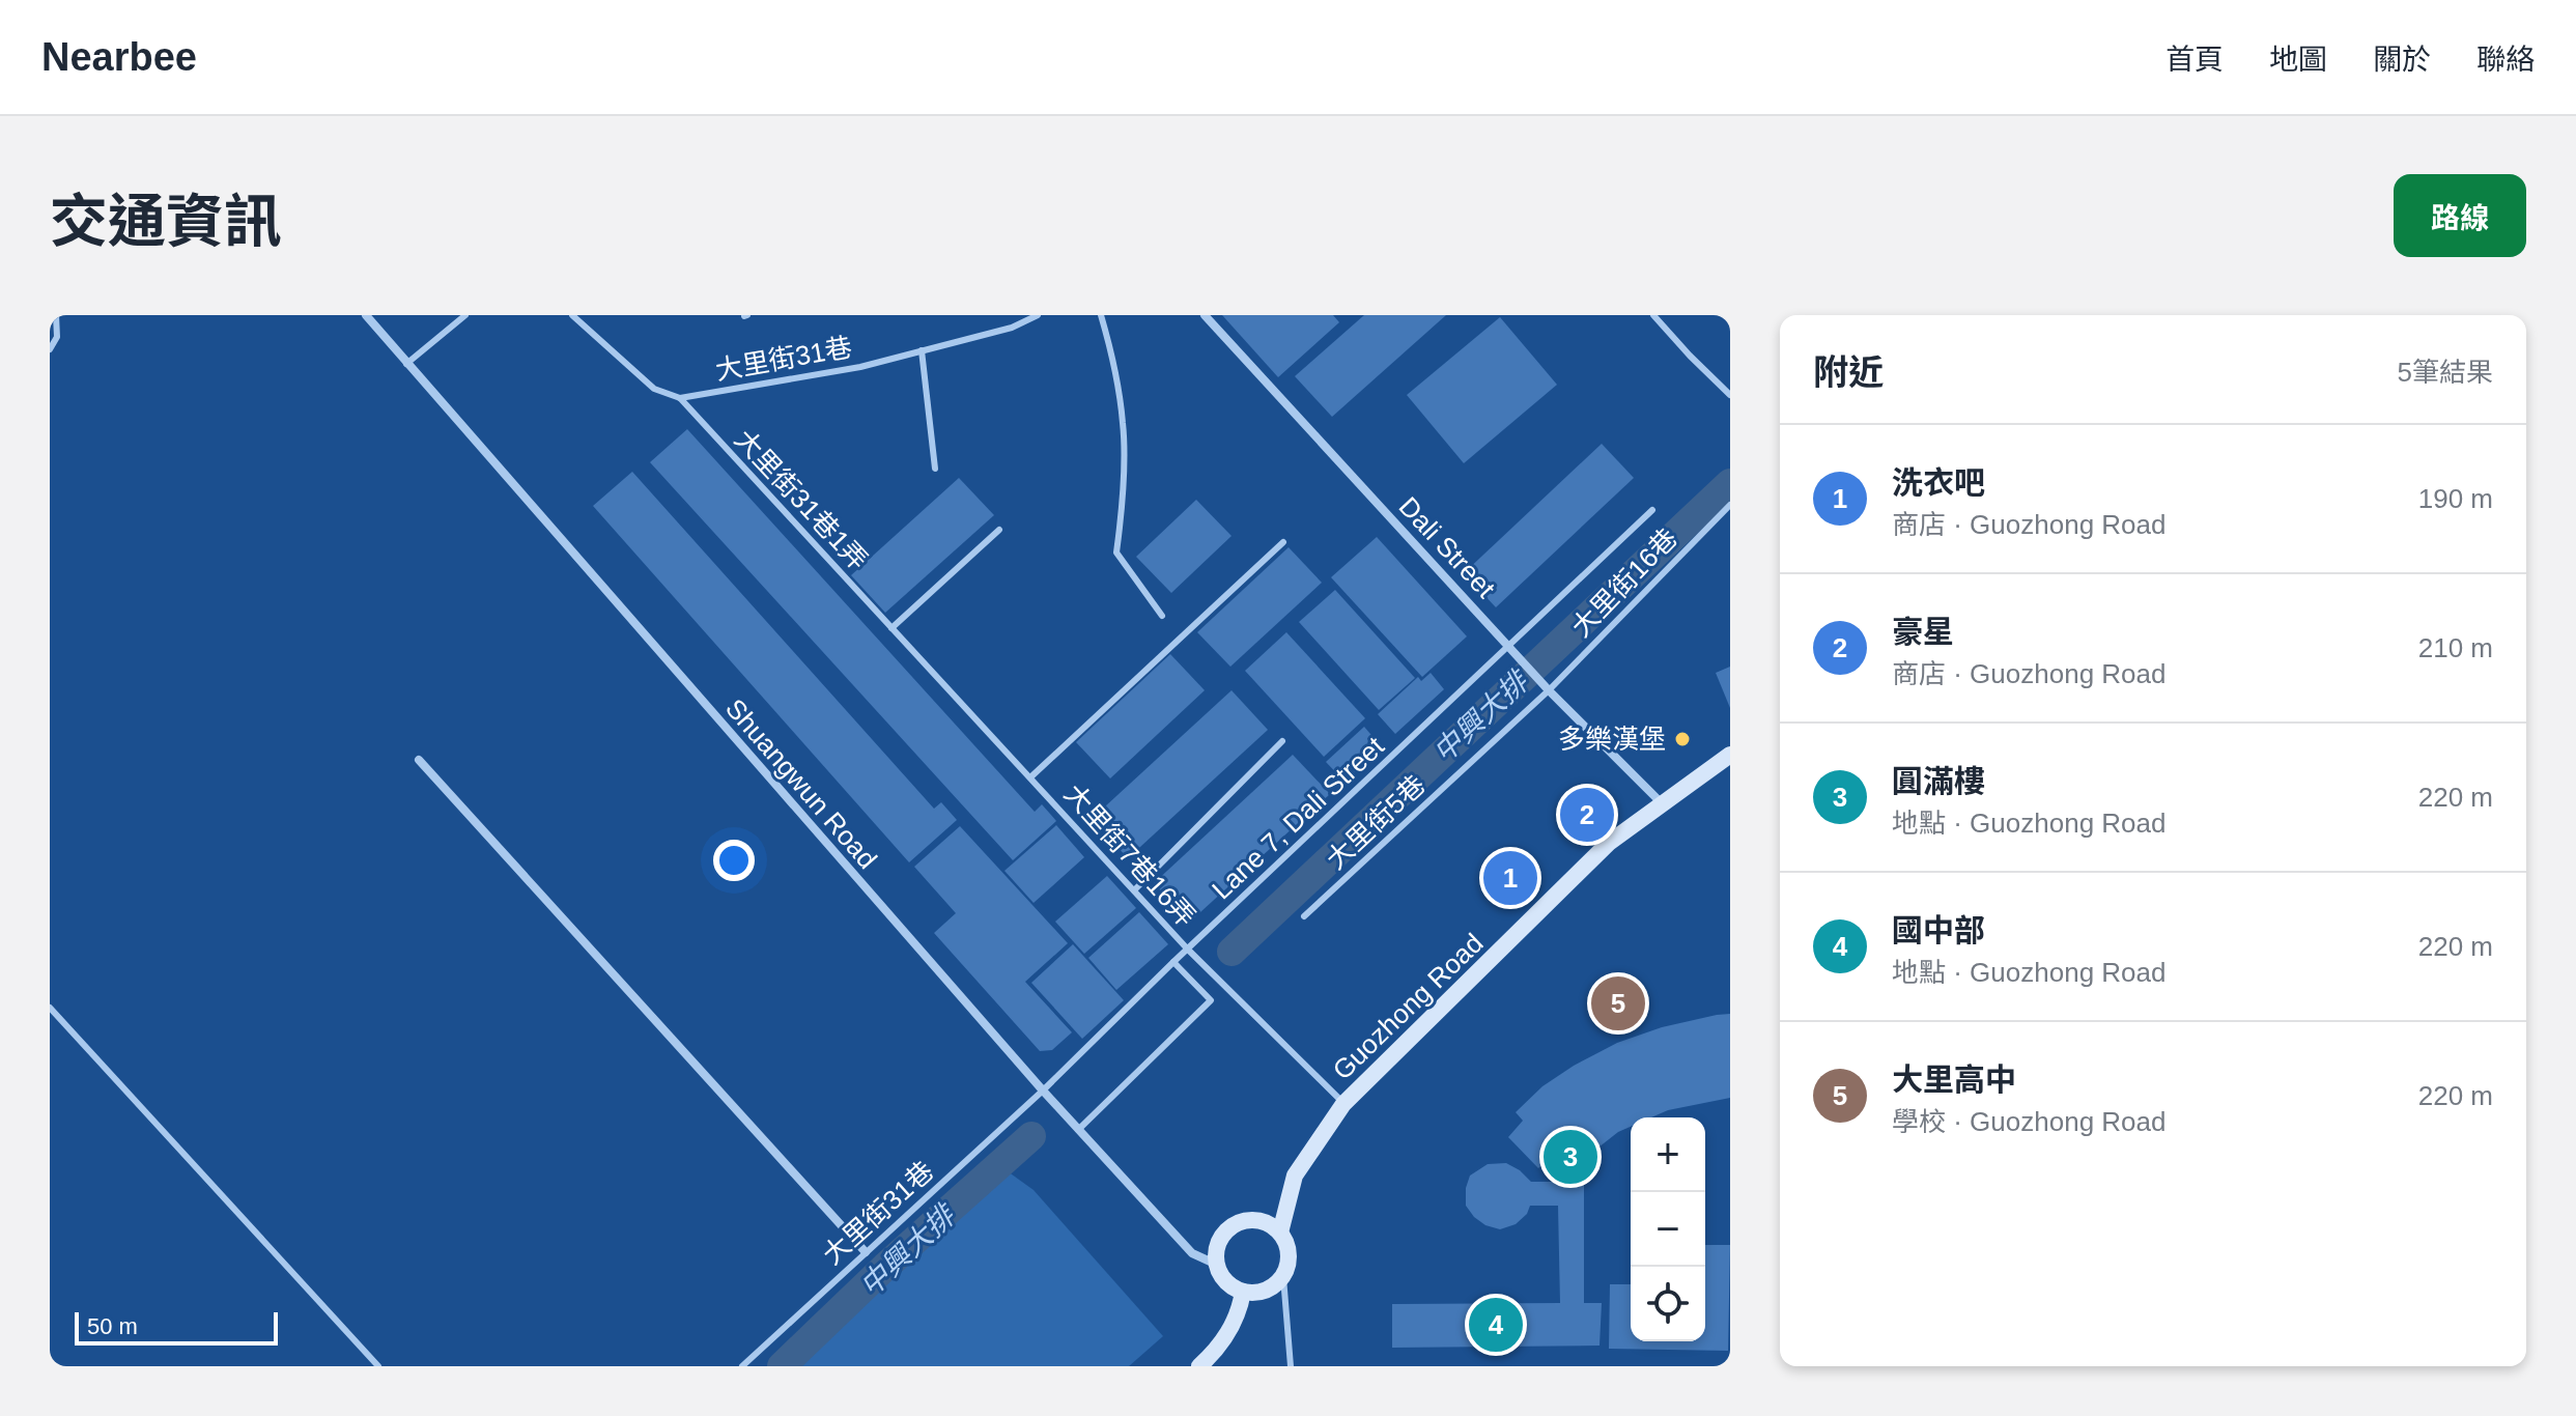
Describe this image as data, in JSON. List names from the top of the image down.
{
  "streets": {
    "street": ["Dali Street", "Shuangwun Road", "Guozhong Road"],
    "lane": [
      "大里街31巷",
      "大里街31巷1弄",
      "大里街16巷",
      "Lane 7, Dali Street",
      "大里街5巷",
      "大里街7巷16弄"
    ]
  },
  "crossings": [
    ["大里街31巷", "大里街31巷1弄"],
    ["大里街31巷", "Shuangwun Road"],
    ["大里街31巷", "Lane 7, Dali Street"],
    ["大里街31巷1弄", "大里街7巷16弄"],
    ["Dali Street", "大里街16巷"],
    ["Dali Street", "Lane 7, Dali Street"],
    ["Dali Street", "大里街5巷"],
    ["Dali Street", "Guozhong Road"],
    ["大里街16巷", "大里街5巷"],
    ["Shuangwun Road", "Lane 7, Dali Street"],
    ["Shuangwun Road", "Guozhong Road"],
    ["Lane 7, Dali Street", "大里街7巷16弄"],
    ["大里街7巷16弄", "Guozhong Road"]
  ],
  "water": ["中興大排"],
  "places": ["多樂漢堡"],
  "scale_bar": "50 m",
  "page": {
    "header": "Nearbee",
    "nav": [
      "首頁",
      "地圖",
      "關於",
      "聯絡"
    ],
    "title": "交通資訊",
    "buttons": "路線",
    "heading": ["附近", "5筆結果"],
    "list": [
      {
        "mark": "1",
        "name": "洗衣吧",
        "note": "商店 · Guozhong Road",
        "value": "190 m"
      },
      {
        "mark": "2",
        "name": "豪星",
        "note": "商店 · Guozhong Road",
        "value": "210 m"
      },
      {
        "mark": "3",
        "name": "圓滿樓",
        "note": "地點 · Guozhong Road",
        "value": "220 m"
      },
      {
        "mark": "4",
        "name": "國中部",
        "note": "地點 · Guozhong Road",
        "value": "220 m"
      },
      {
        "mark": "5",
        "name": "大里高中",
        "note": "學校 · Guozhong Road",
        "value": "220 m"
      }
    ],
    "pins": [
      "2",
      "1",
      "5",
      "3",
      "4"
    ],
    "map_buttons": ["+", "−"],
    "scale": "50 m"
  }
}
